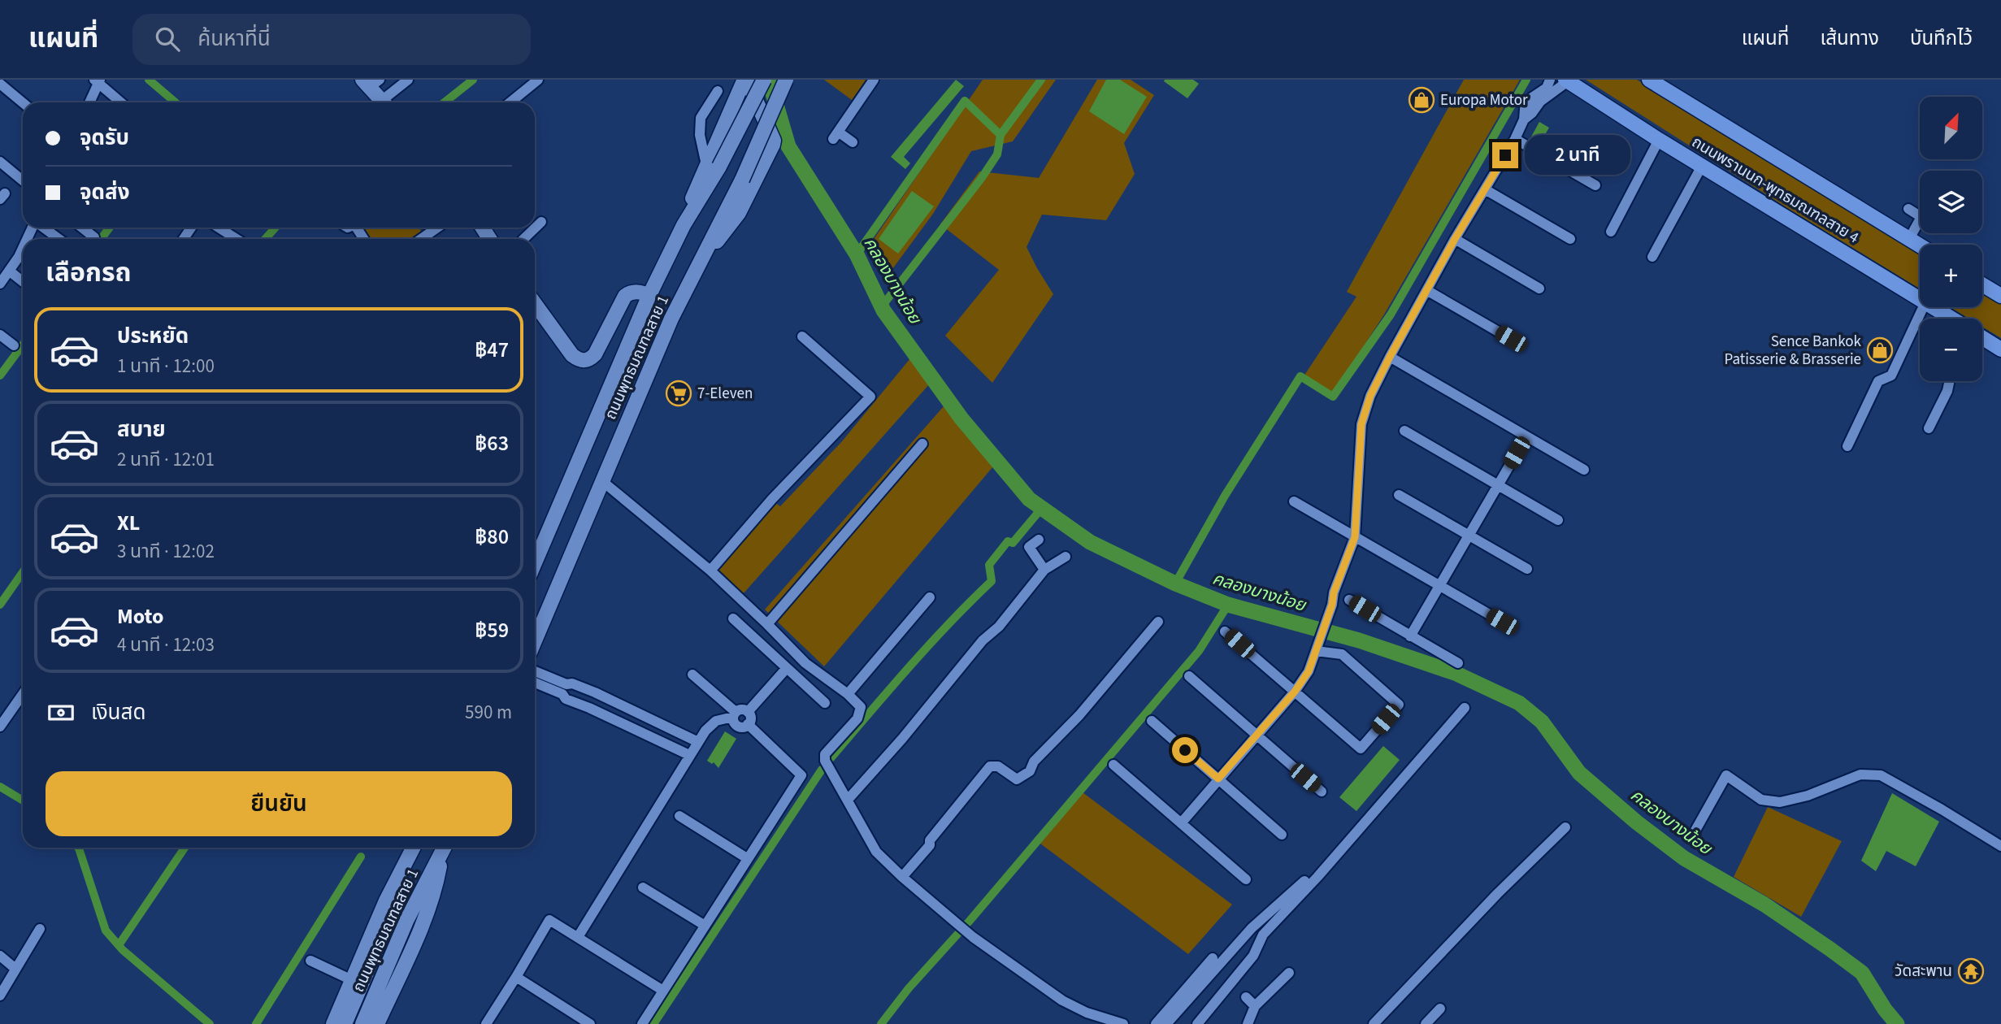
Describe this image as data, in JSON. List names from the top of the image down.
{
  "streets": {
    "main road": ["ถนนพรานนก-พุทธมณฑลสาย 4", "ถนนพุทธมณฑลสาย 1"]
  },
  "water": ["คลองบางน้อย"],
  "places": {
    "shop": ["Europa Motor", "Sence Bankok Patisserie & Brasserie"],
    "supermarket": ["7-Eleven"],
    "temple": ["วัดสะพาน"]
  },
  "north": "top right",
  "page": {
    "header": "แผนที่",
    "search": "ค้นหาที่นี่",
    "nav": ["แผนที่", "เส้นทาง", "บันทึกไว้"],
    "map_buttons": ["+", "−"],
    "banner": ["จุดรับ", "จุดส่ง"],
    "bubble": "2 นาที",
    "heading": "เลือกรถ",
    "list": [
      {
        "name": "ประหยัด",
        "note": "1 นาที · 12:00",
        "value": "฿47"
      },
      {
        "name": "สบาย",
        "note": "2 นาที · 12:01",
        "value": "฿63"
      },
      {
        "name": "XL",
        "note": "3 นาที · 12:02",
        "value": "฿80"
      },
      {
        "name": "Moto",
        "note": "4 นาที · 12:03",
        "value": "฿59"
      }
    ],
    "pay": ["เงินสด", "590 m"],
    "buttons": "ยืนยัน"
  }
}
